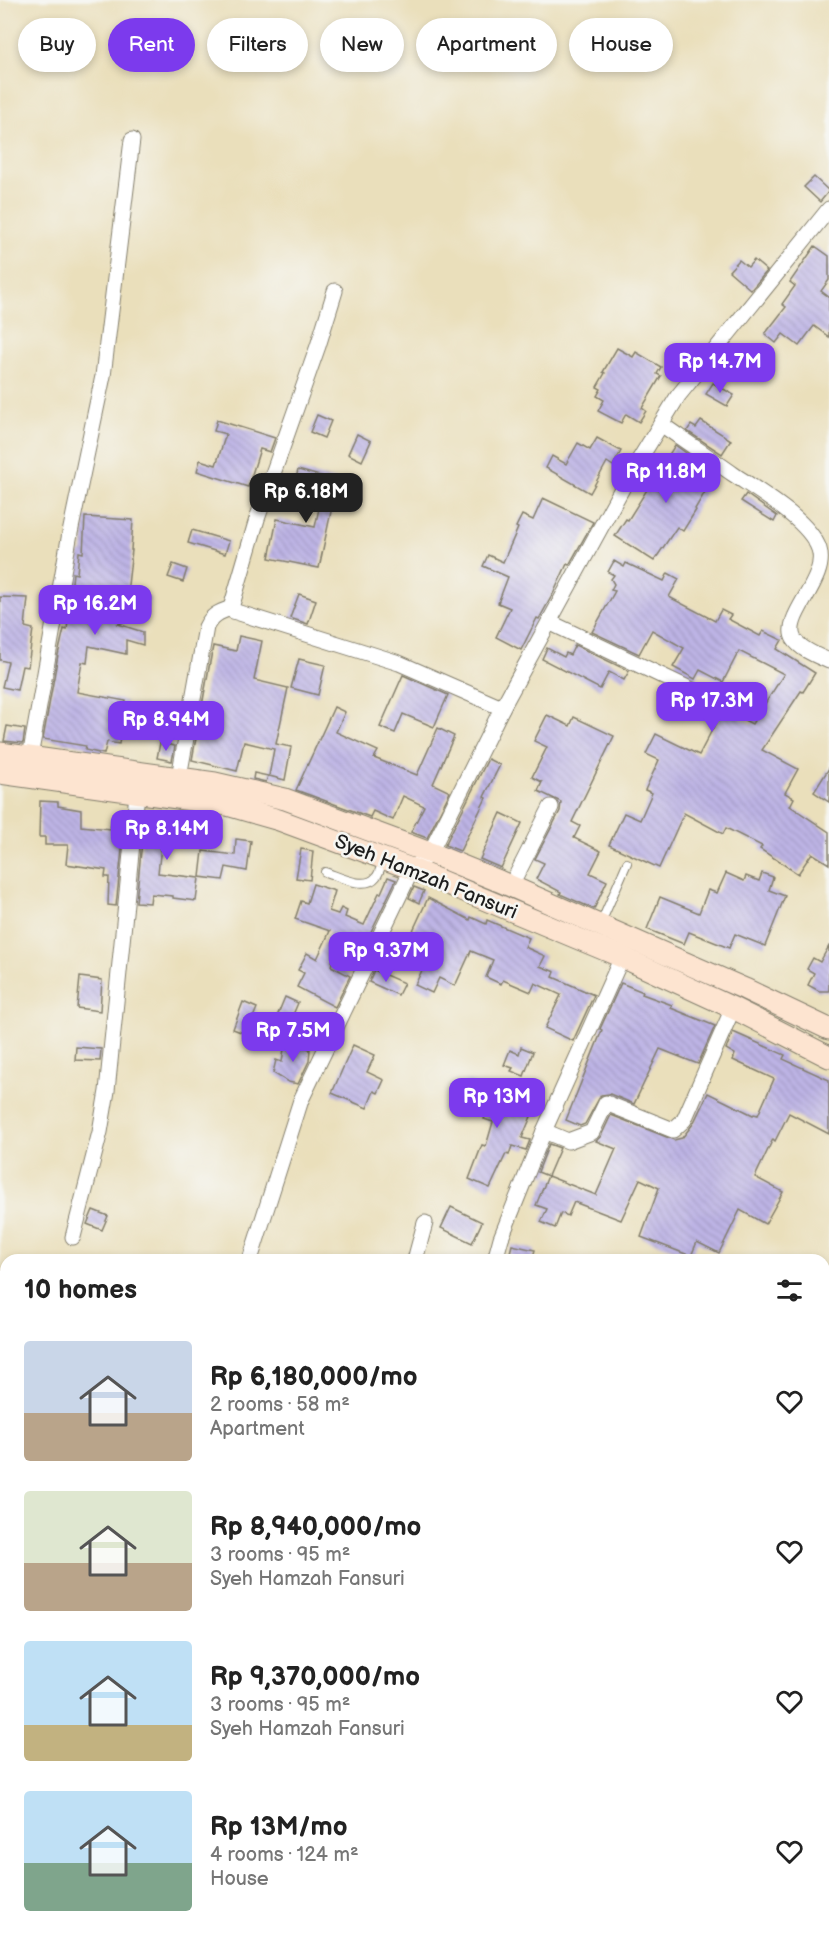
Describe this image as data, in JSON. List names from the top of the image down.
{
  "streets": {
    "main road": ["Syeh Hamzah Fansuri"]
  },
  "page": {
    "chip": [
      "Buy",
      "Rent",
      "Filters",
      "New",
      "Apartment",
      "House"
    ],
    "price": [
      "Rp 14.7M",
      "Rp 11.8M",
      "Rp 6.18M",
      "Rp 16.2M",
      "Rp 17.3M",
      "Rp 8.94M",
      "Rp 8.14M",
      "Rp 9.37M",
      "Rp 7.5M",
      "Rp 13M"
    ],
    "heading": "10 homes",
    "list": [
      {
        "name": "Rp 6,180,000/mo",
        "note": "2 rooms · 58 m² · Apartment"
      },
      {
        "name": "Rp 8,940,000/mo",
        "note": "3 rooms · 95 m² · Syeh Hamzah Fansuri"
      },
      {
        "name": "Rp 9,370,000/mo",
        "note": "3 rooms · 95 m² · Syeh Hamzah Fansuri"
      },
      {
        "name": "Rp 13M/mo",
        "note": "4 rooms · 124 m² · House"
      }
    ]
  }
}
